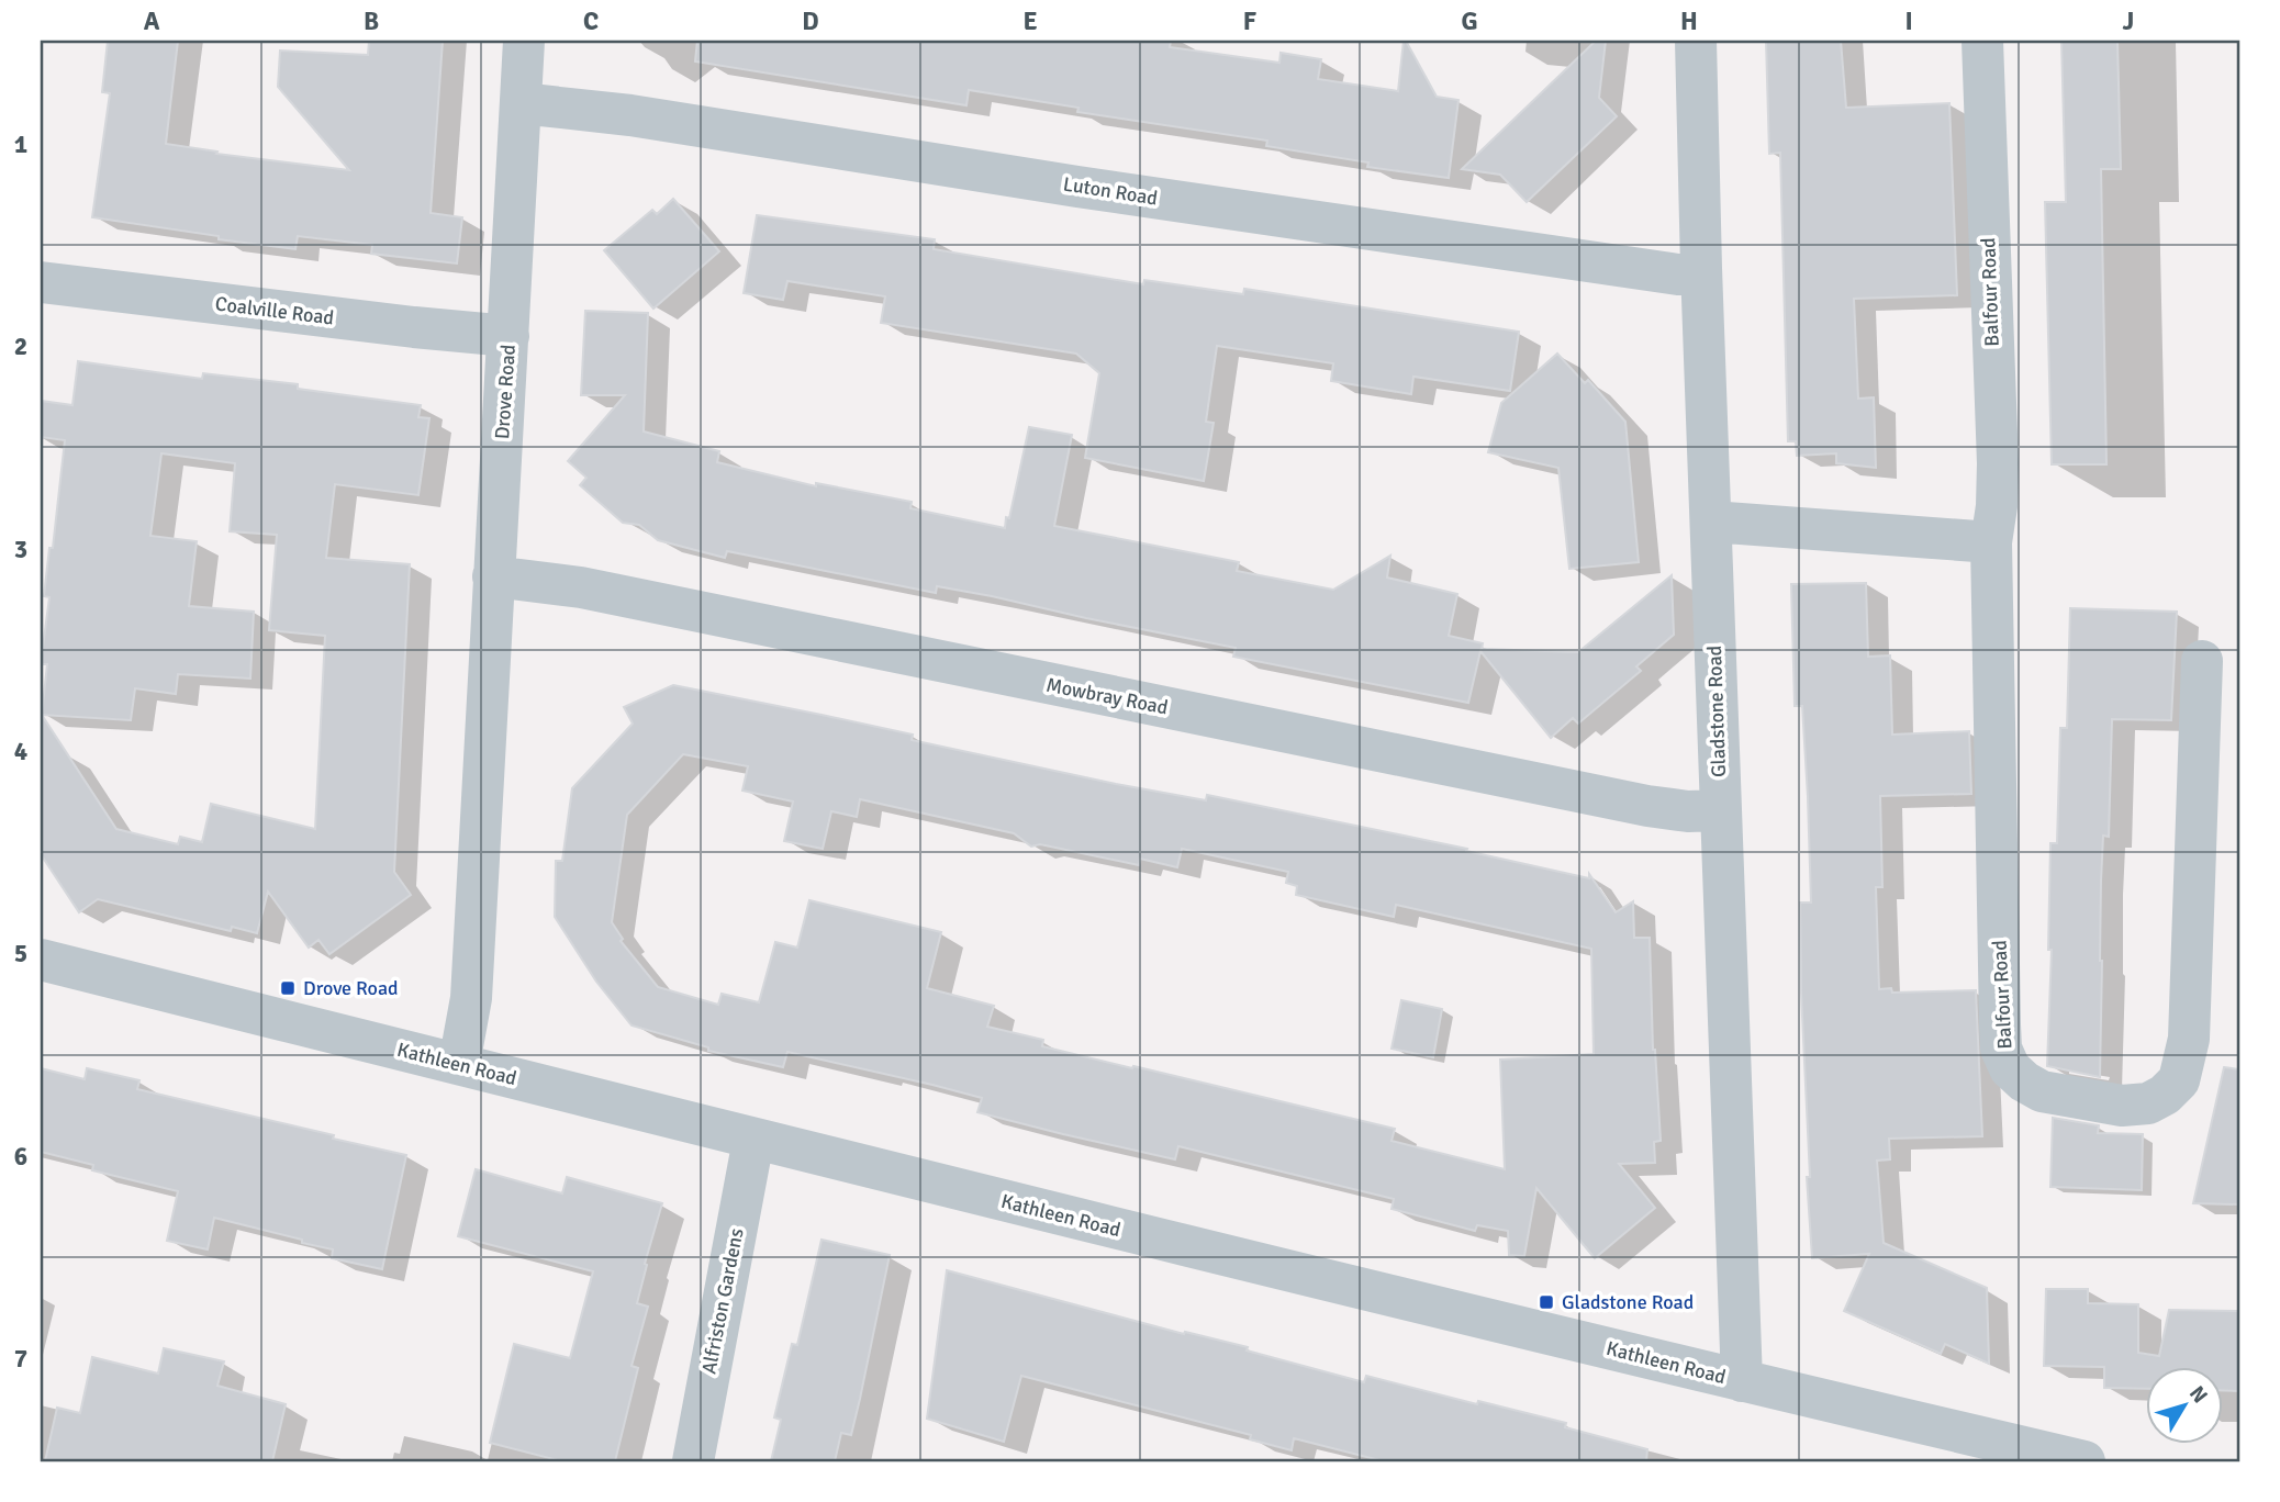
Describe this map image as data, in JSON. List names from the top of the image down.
{
  "streets": {
    "street": [
      "Luton Road",
      "Balfour Road",
      "Coalville Road",
      "Drove Road",
      "Mowbray Road",
      "Gladstone Road",
      "Kathleen Road",
      "Alfriston Gardens"
    ]
  },
  "crossings": [
    ["Luton Road", "Drove Road"],
    ["Luton Road", "Gladstone Road"],
    ["Coalville Road", "Drove Road"],
    ["Drove Road", "Mowbray Road"],
    ["Drove Road", "Kathleen Road"],
    ["Mowbray Road", "Gladstone Road"],
    ["Gladstone Road", "Kathleen Road"],
    ["Kathleen Road", "Alfriston Gardens"]
  ],
  "places": {
    "transit": ["Drove Road", "Gladstone Road"]
  },
  "north": "top right",
  "grid": {
    "columns": [
      "A",
      "B",
      "C",
      "D",
      "E",
      "F",
      "G",
      "H",
      "I",
      "J"
    ],
    "rows": [
      "1",
      "2",
      "3",
      "4",
      "5",
      "6",
      "7"
    ]
  }
}
